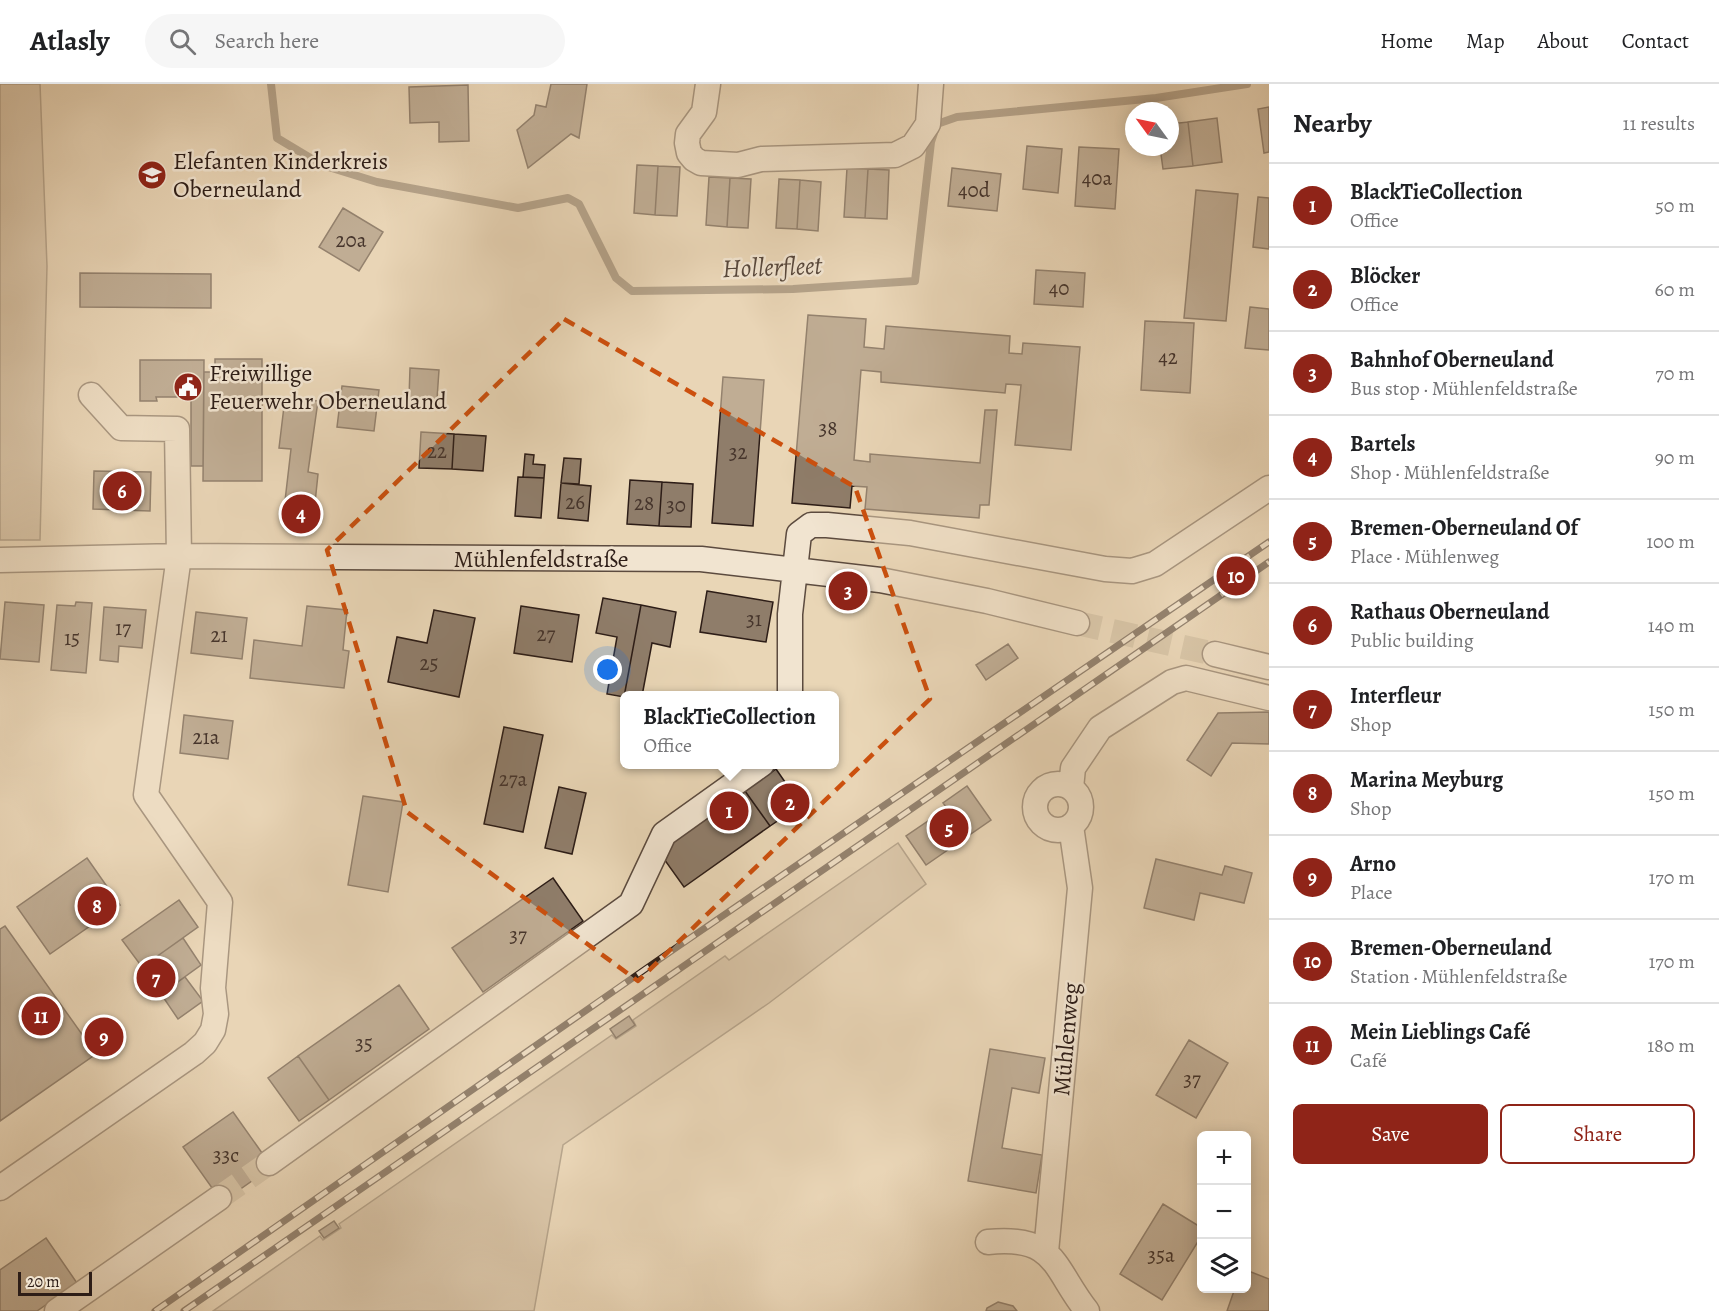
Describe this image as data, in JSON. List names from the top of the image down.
{
  "streets": {
    "street": ["Mühlenfeldstraße", "Mühlenweg"]
  },
  "water": ["Hollerfleet"],
  "places": {
    "school or university": ["Elefanten Kinderkreis Oberneuland"],
    "public building": ["Freiwillige Feuerwehr Oberneuland"]
  },
  "house_numbers": [
    "40a",
    "40d",
    "20a",
    "40",
    "42",
    "38",
    "22",
    "32",
    "26",
    "28",
    "30",
    "31",
    "17",
    "27",
    "21",
    "15",
    "25",
    "21a",
    "27a",
    "37",
    "35",
    "37",
    "33c",
    "35a"
  ],
  "scale_bar": "20 m",
  "north": "top left",
  "page": {
    "header": "Atlasly",
    "search": "Search here",
    "nav": [
      "Home",
      "Map",
      "About",
      "Contact"
    ],
    "heading": ["Nearby", "11 results"],
    "list": [
      {
        "mark": "1",
        "name": "BlackTieCollection",
        "note": "Office",
        "value": "50 m"
      },
      {
        "mark": "2",
        "name": "Blöcker",
        "note": "Office",
        "value": "60 m"
      },
      {
        "mark": "3",
        "name": "Bahnhof Oberneuland",
        "note": "Bus stop · Mühlenfeldstraße",
        "value": "70 m"
      },
      {
        "mark": "4",
        "name": "Bartels",
        "note": "Shop · Mühlenfeldstraße",
        "value": "90 m"
      },
      {
        "mark": "5",
        "name": "Bremen-Oberneuland Of",
        "note": "Place · Mühlenweg",
        "value": "100 m"
      },
      {
        "mark": "6",
        "name": "Rathaus Oberneuland",
        "note": "Public building",
        "value": "140 m"
      },
      {
        "mark": "7",
        "name": "Interfleur",
        "note": "Shop",
        "value": "150 m"
      },
      {
        "mark": "8",
        "name": "Marina Meyburg",
        "note": "Shop",
        "value": "150 m"
      },
      {
        "mark": "9",
        "name": "Arno",
        "note": "Place",
        "value": "170 m"
      },
      {
        "mark": "10",
        "name": "Bremen-Oberneuland",
        "note": "Station · Mühlenfeldstraße",
        "value": "170 m"
      },
      {
        "mark": "11",
        "name": "Mein Lieblings Café",
        "note": "Café",
        "value": "180 m"
      }
    ],
    "pins": [
      "6",
      "4",
      "10",
      "3",
      "2",
      "1",
      "5",
      "8",
      "7",
      "11",
      "9"
    ],
    "popup": ["BlackTieCollection", "Office"],
    "buttons": ["Save", "Share"],
    "map_buttons": ["+", "−"],
    "scale": "20 m"
  }
}
